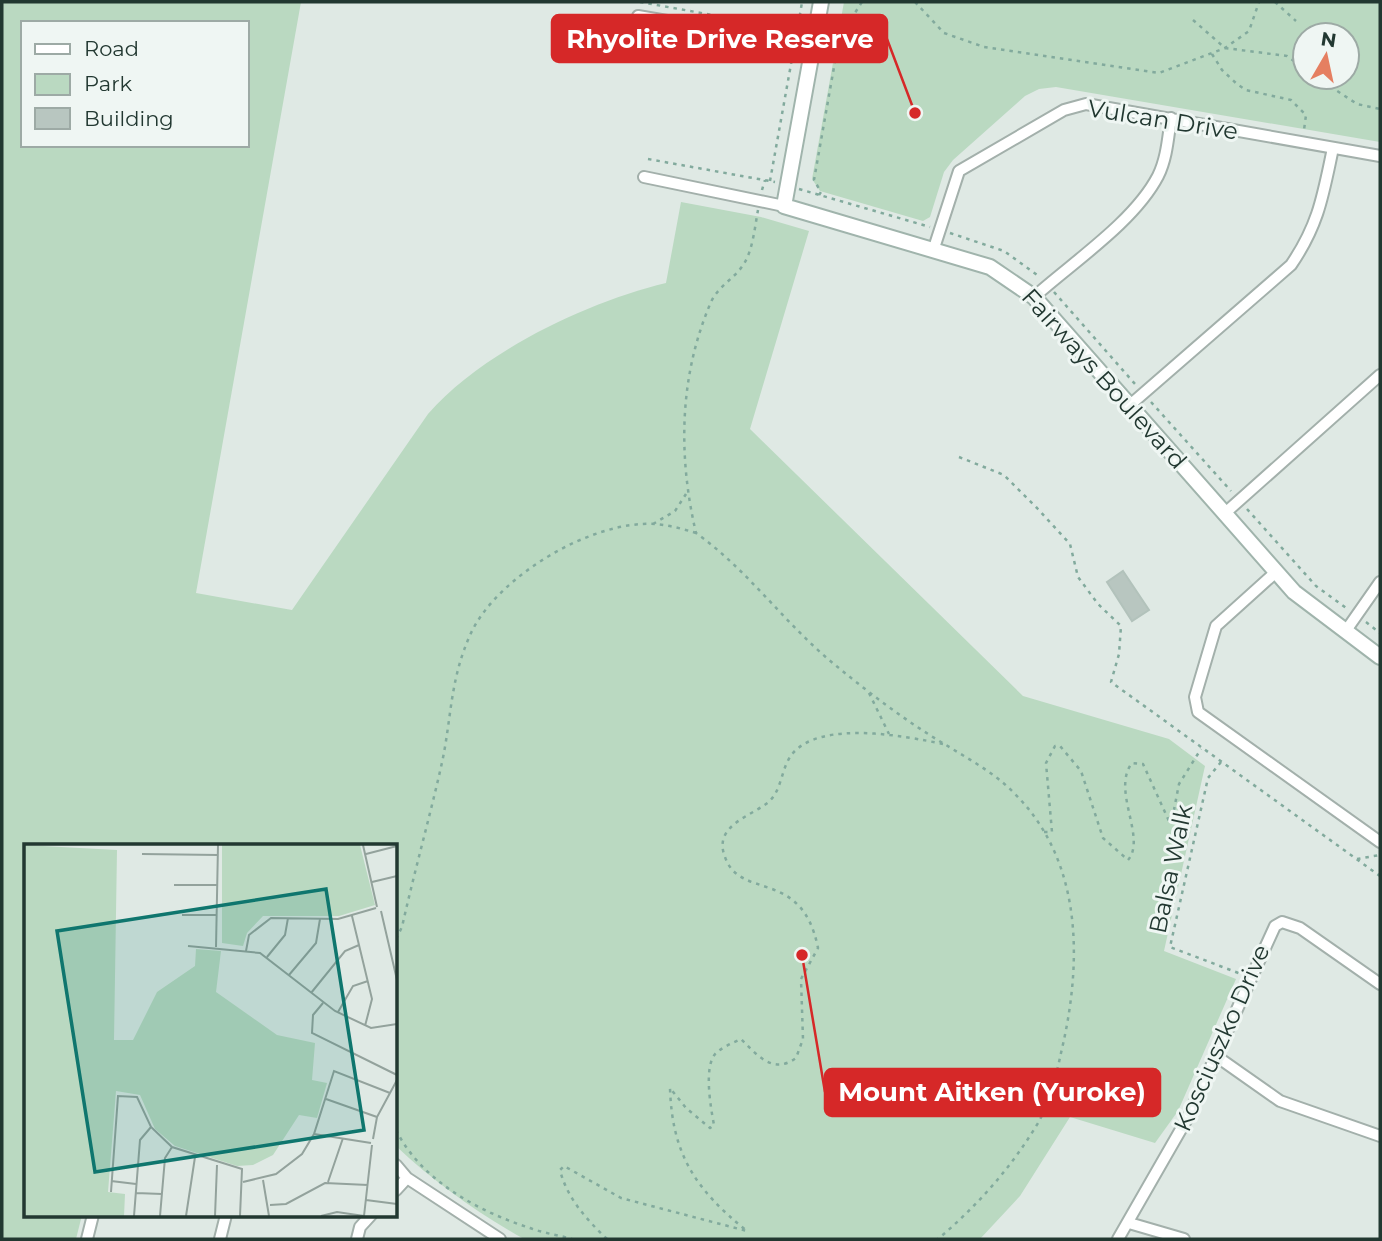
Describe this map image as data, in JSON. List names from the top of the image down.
{
  "streets": {
    "street": ["Vulcan Drive", "Fairways Boulevard", "Kosciuszko Drive"],
    "path": ["Balsa Walk"]
  },
  "crossings": [
    ["Vulcan Drive", "Fairways Boulevard"],
    ["Balsa Walk", "Kosciuszko Drive"]
  ],
  "places": ["Rhyolite Drive Reserve", "Mount Aitken (Yuroke)"],
  "legend": ["Road", "Park", "Building"],
  "north": "top"
}
